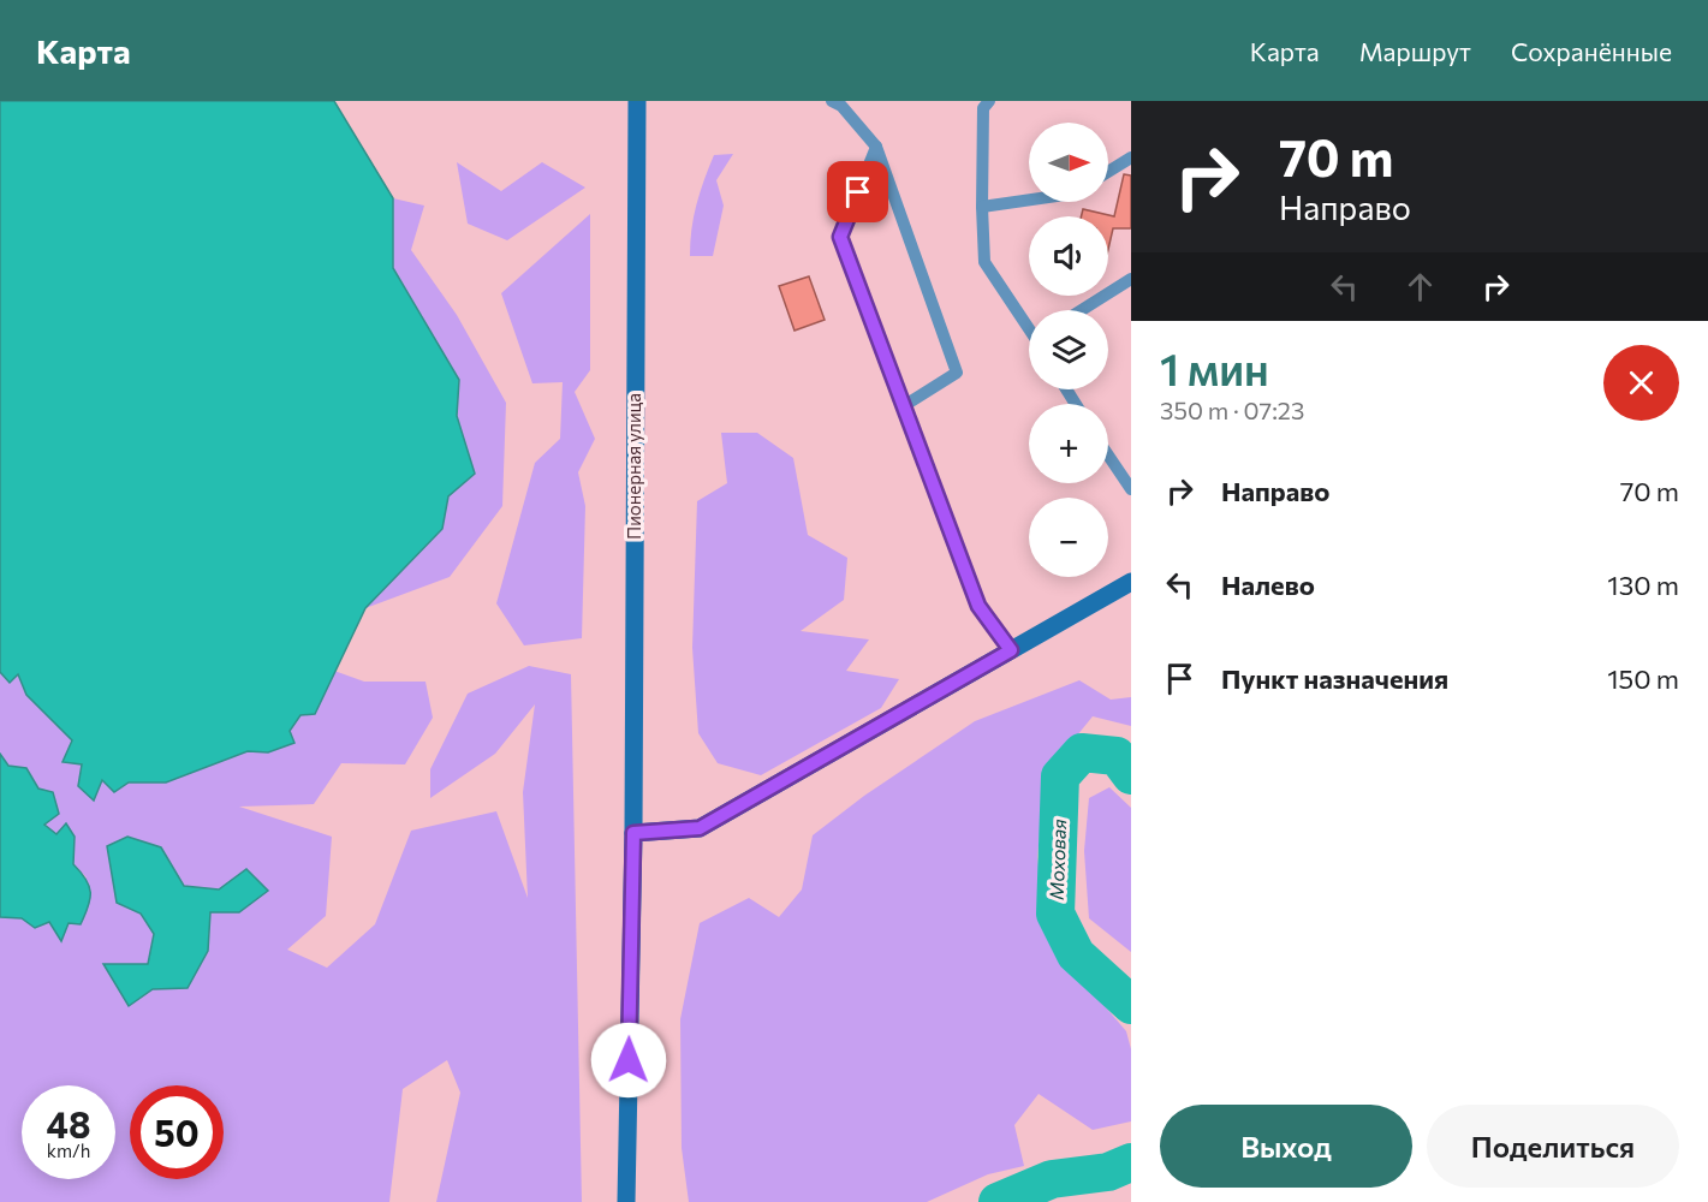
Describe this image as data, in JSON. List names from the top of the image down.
{
  "streets": {
    "main road": ["Пионерная улица"]
  },
  "water": ["Моховая"],
  "north": "right",
  "page": {
    "header": "Карта",
    "nav": ["Карта", "Маршрут", "Сохранённые"],
    "turn": ["70 m", "Направо"],
    "map_buttons": ["+", "−"],
    "heading": ["1 мин", "350 m · 07:23"],
    "list": [
      {
        "name": "Направо",
        "value": "70 m"
      },
      {
        "name": "Налево",
        "value": "130 m"
      },
      {
        "name": "Пункт назначения",
        "value": "150 m"
      }
    ],
    "speed": "48 km/h",
    "limit": "50",
    "buttons": ["Выход", "Поделиться"]
  }
}
